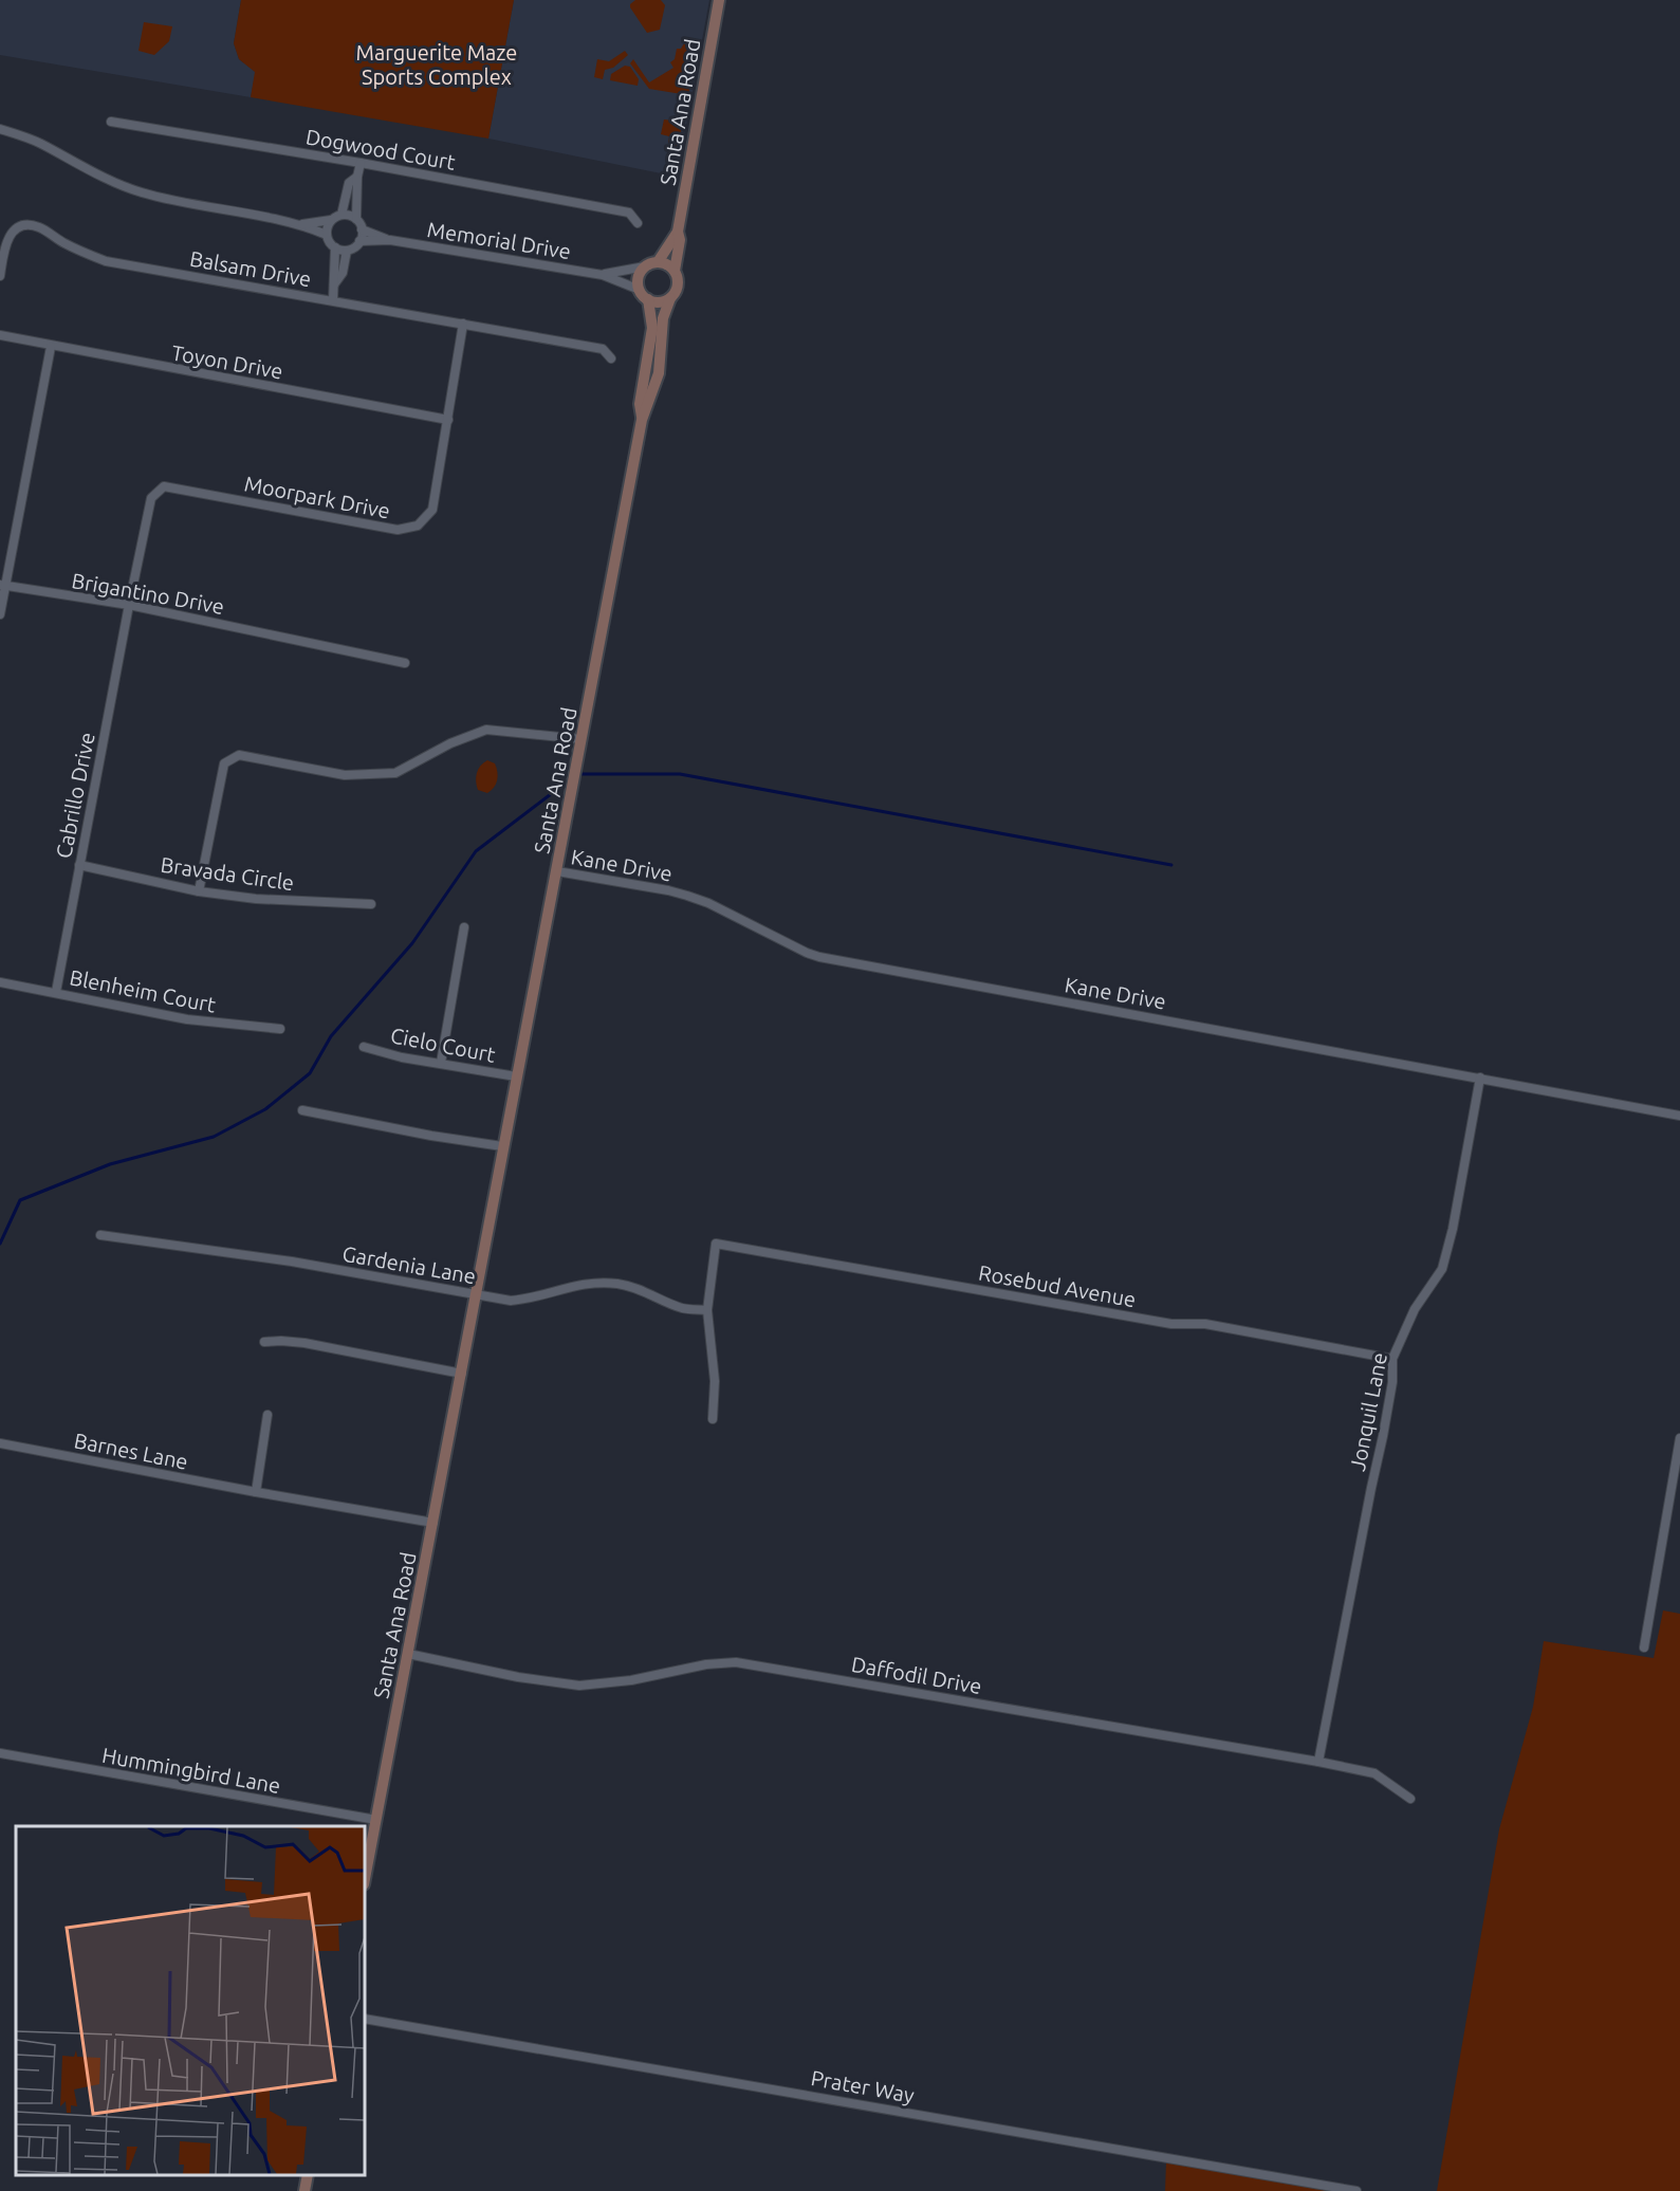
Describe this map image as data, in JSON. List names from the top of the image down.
{
  "streets": {
    "street": [
      "Santa Ana Road",
      "Dogwood Court",
      "Memorial Drive",
      "Balsam Drive",
      "Toyon Drive",
      "Moorpark Drive",
      "Brigantino Drive",
      "Cabrillo Drive",
      "Kane Drive",
      "Bravada Circle",
      "Blenheim Court",
      "Cielo Court",
      "Gardenia Lane",
      "Rosebud Avenue",
      "Jonquil Lane",
      "Barnes Lane",
      "Daffodil Drive",
      "Hummingbird Lane",
      "Prater Way"
    ]
  },
  "crossings": [
    ["Santa Ana Road", "Kane Drive"],
    ["Santa Ana Road", "Cielo Court"],
    ["Santa Ana Road", "Gardenia Lane"],
    ["Santa Ana Road", "Barnes Lane"],
    ["Santa Ana Road", "Daffodil Drive"],
    ["Santa Ana Road", "Hummingbird Lane"],
    ["Balsam Drive", "Moorpark Drive"],
    ["Toyon Drive", "Moorpark Drive"],
    ["Moorpark Drive", "Brigantino Drive"],
    ["Moorpark Drive", "Cabrillo Drive"],
    ["Brigantino Drive", "Cabrillo Drive"],
    ["Cabrillo Drive", "Bravada Circle"],
    ["Cabrillo Drive", "Blenheim Court"],
    ["Kane Drive", "Jonquil Lane"],
    ["Gardenia Lane", "Rosebud Avenue"],
    ["Rosebud Avenue", "Jonquil Lane"],
    ["Jonquil Lane", "Daffodil Drive"]
  ],
  "parks": ["Marguerite Maze Sports Complex"]
}
